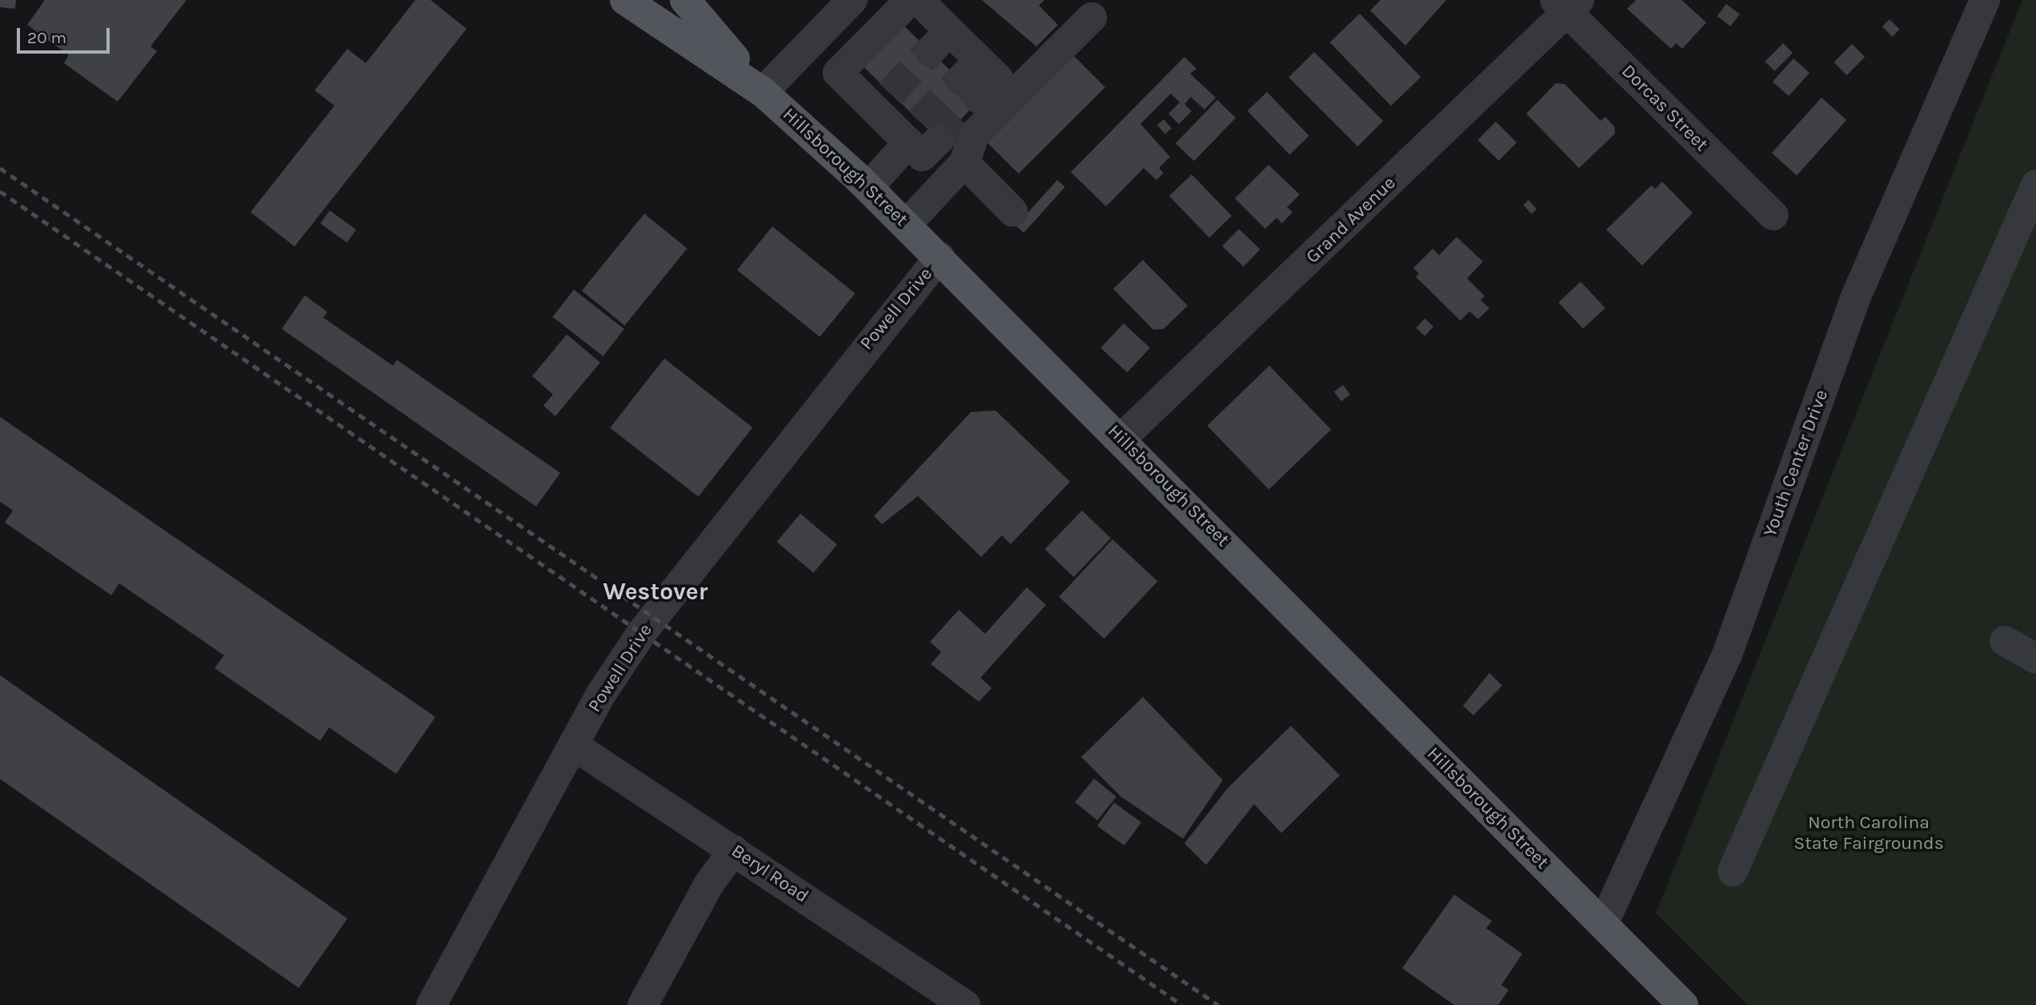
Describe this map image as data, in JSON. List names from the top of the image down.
{
  "streets": {
    "main road": ["Hillsborough Street"],
    "street": [
      "Dorcas Street",
      "Grand Avenue",
      "Powell Drive",
      "Youth Center Drive",
      "Beryl Road"
    ]
  },
  "crossings": [
    ["Dorcas Street", "Grand Avenue"],
    ["Hillsborough Street", "Grand Avenue"],
    ["Hillsborough Street", "Powell Drive"],
    ["Hillsborough Street", "Youth Center Drive"],
    ["Powell Drive", "Beryl Road"]
  ],
  "districts": ["Westover"],
  "parks": ["North Carolina State Fairgrounds"],
  "scale_bar": "20 m"
}
